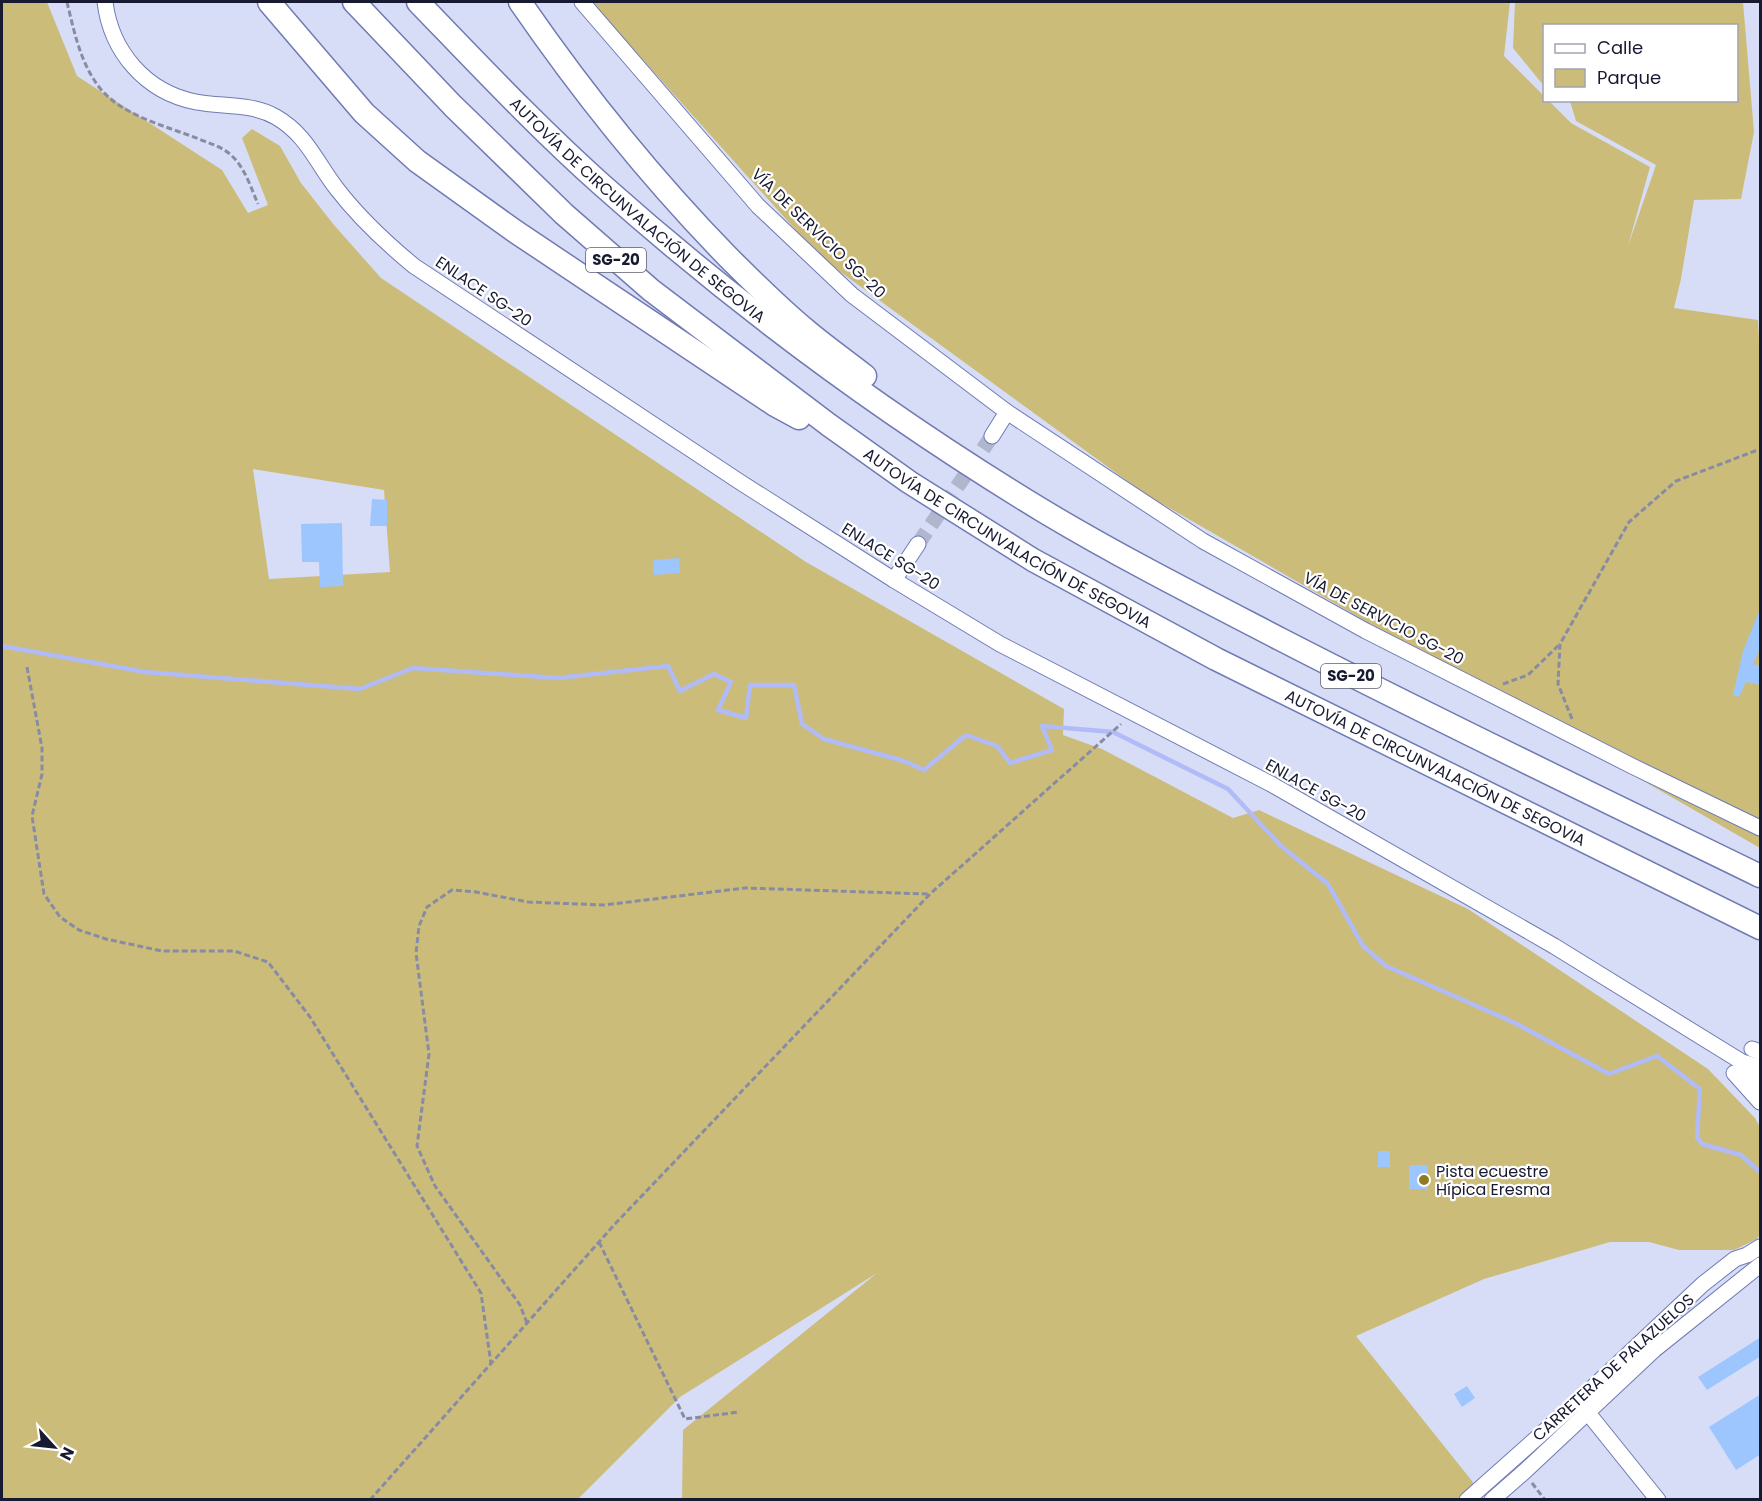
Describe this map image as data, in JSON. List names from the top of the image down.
{
  "streets": {
    "highway": ["AUTOVÍA DE CIRCUNVALACIÓN DE SEGOVIA", "SG-20"],
    "street": ["VÍA DE SERVICIO SG-20", "ENLACE SG-20", "CARRETERA DE PALAZUELOS"]
  },
  "places": ["Pista ecuestre Hípica Eresma"],
  "legend": ["Calle", "Parque"],
  "north": "bottom right"
}
